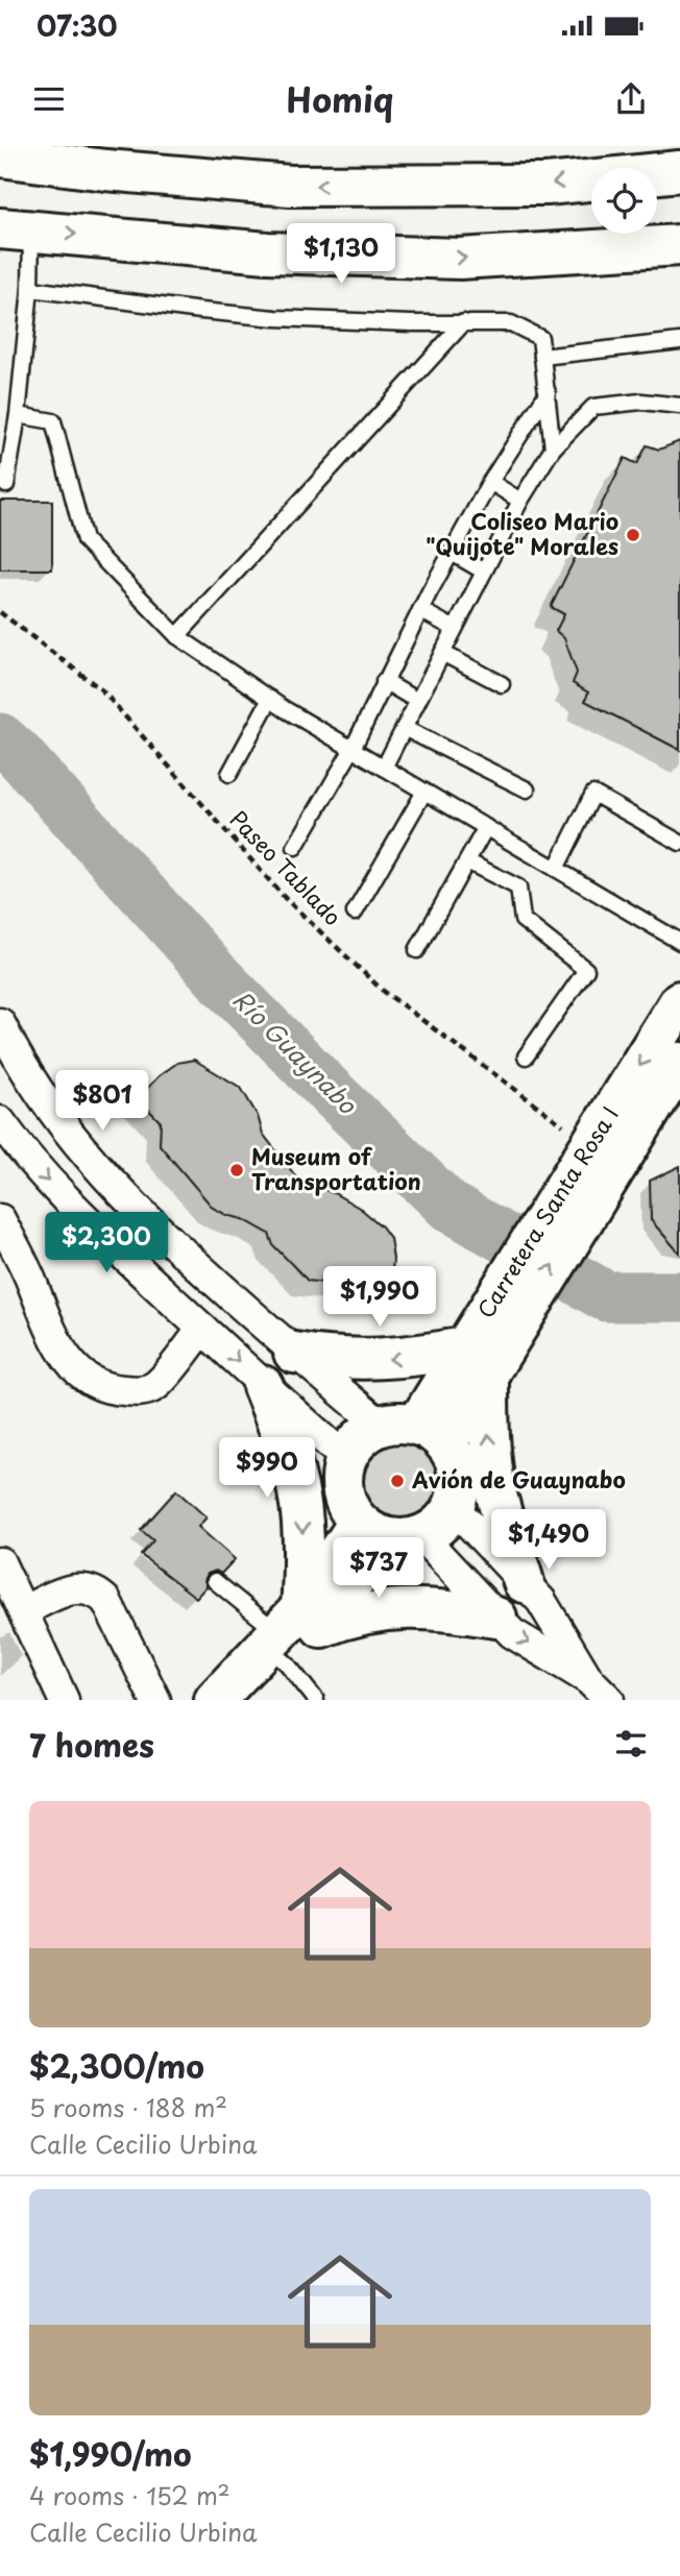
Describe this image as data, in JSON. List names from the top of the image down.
{
  "streets": {
    "street": ["Carretera Santa Rosa I"],
    "path": ["Paseo Tablado"]
  },
  "crossings": [
    ["Paseo Tablado", "Carretera Santa Rosa I"]
  ],
  "water": ["Río Guaynabo"],
  "places": ["Coliseo Mario \"Quijote\" Morales", "Museum of Transportation", "Avión de Guaynabo"],
  "page": {
    "status": "07:30",
    "header": "Homiq",
    "price": [
      "$1,130",
      "$801",
      "$2,300",
      "$1,990",
      "$990",
      "$1,490",
      "$737"
    ],
    "heading": "7 homes",
    "list": [
      {
        "name": "$2,300/mo",
        "note": "5 rooms · 188 m² · Calle Cecilio Urbina"
      },
      {
        "name": "$1,990/mo",
        "note": "4 rooms · 152 m² · Calle Cecilio Urbina"
      }
    ]
  }
}
